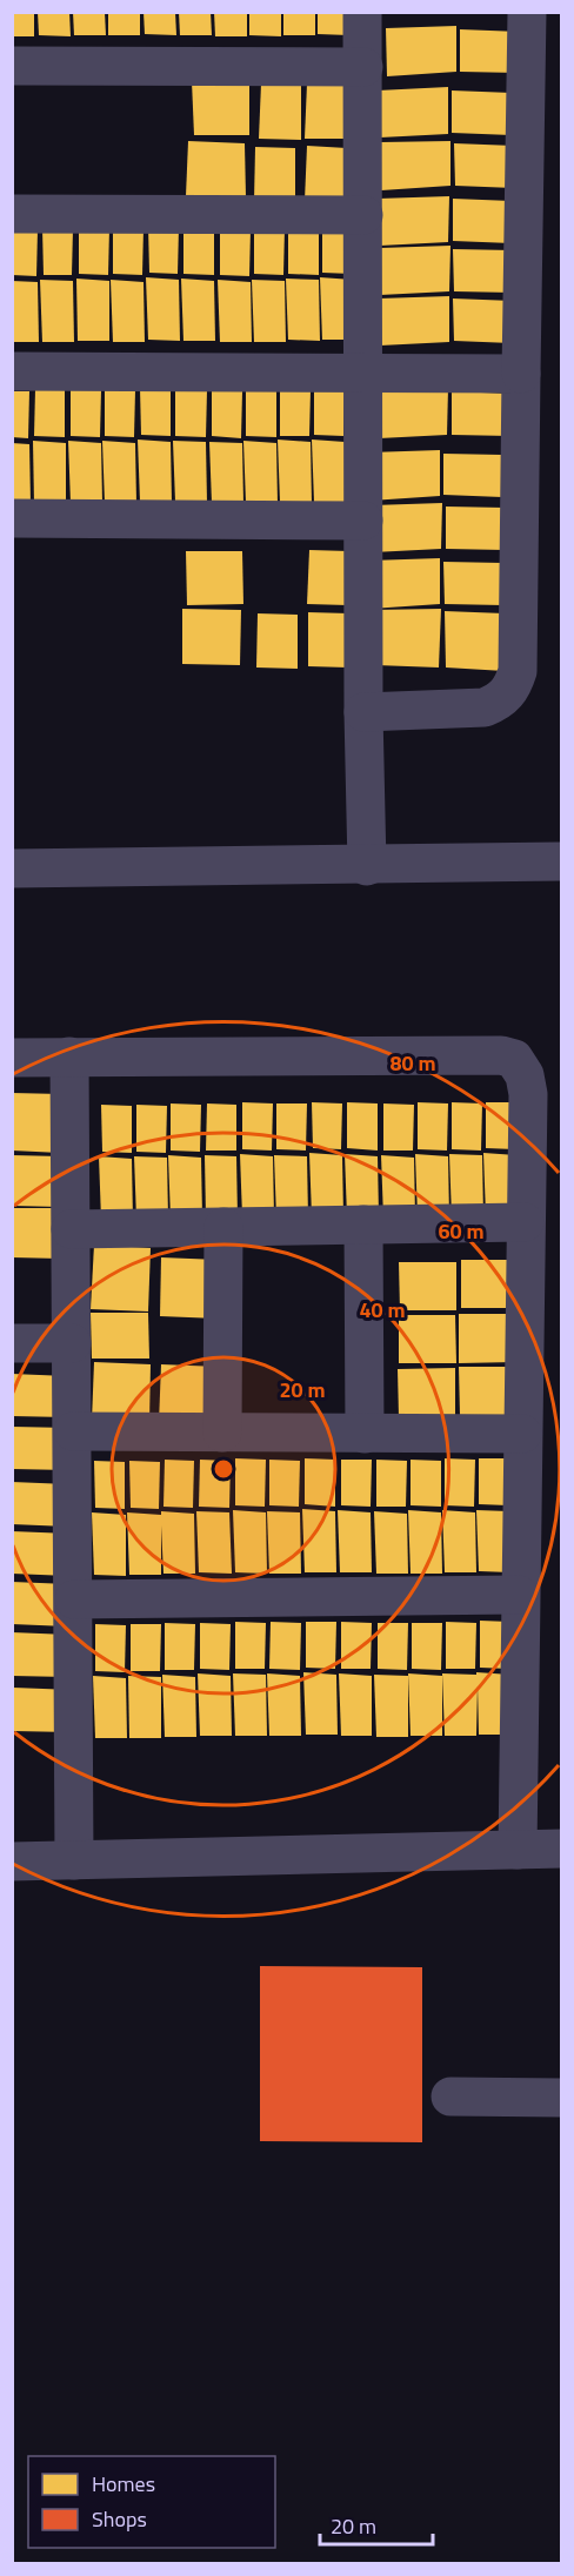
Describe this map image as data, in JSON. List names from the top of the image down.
{
  "legend": ["Homes", "Shops"],
  "scale_bar": "20 m",
  "rings": [
    "80 m",
    "60 m",
    "40 m",
    "20 m"
  ]
}
